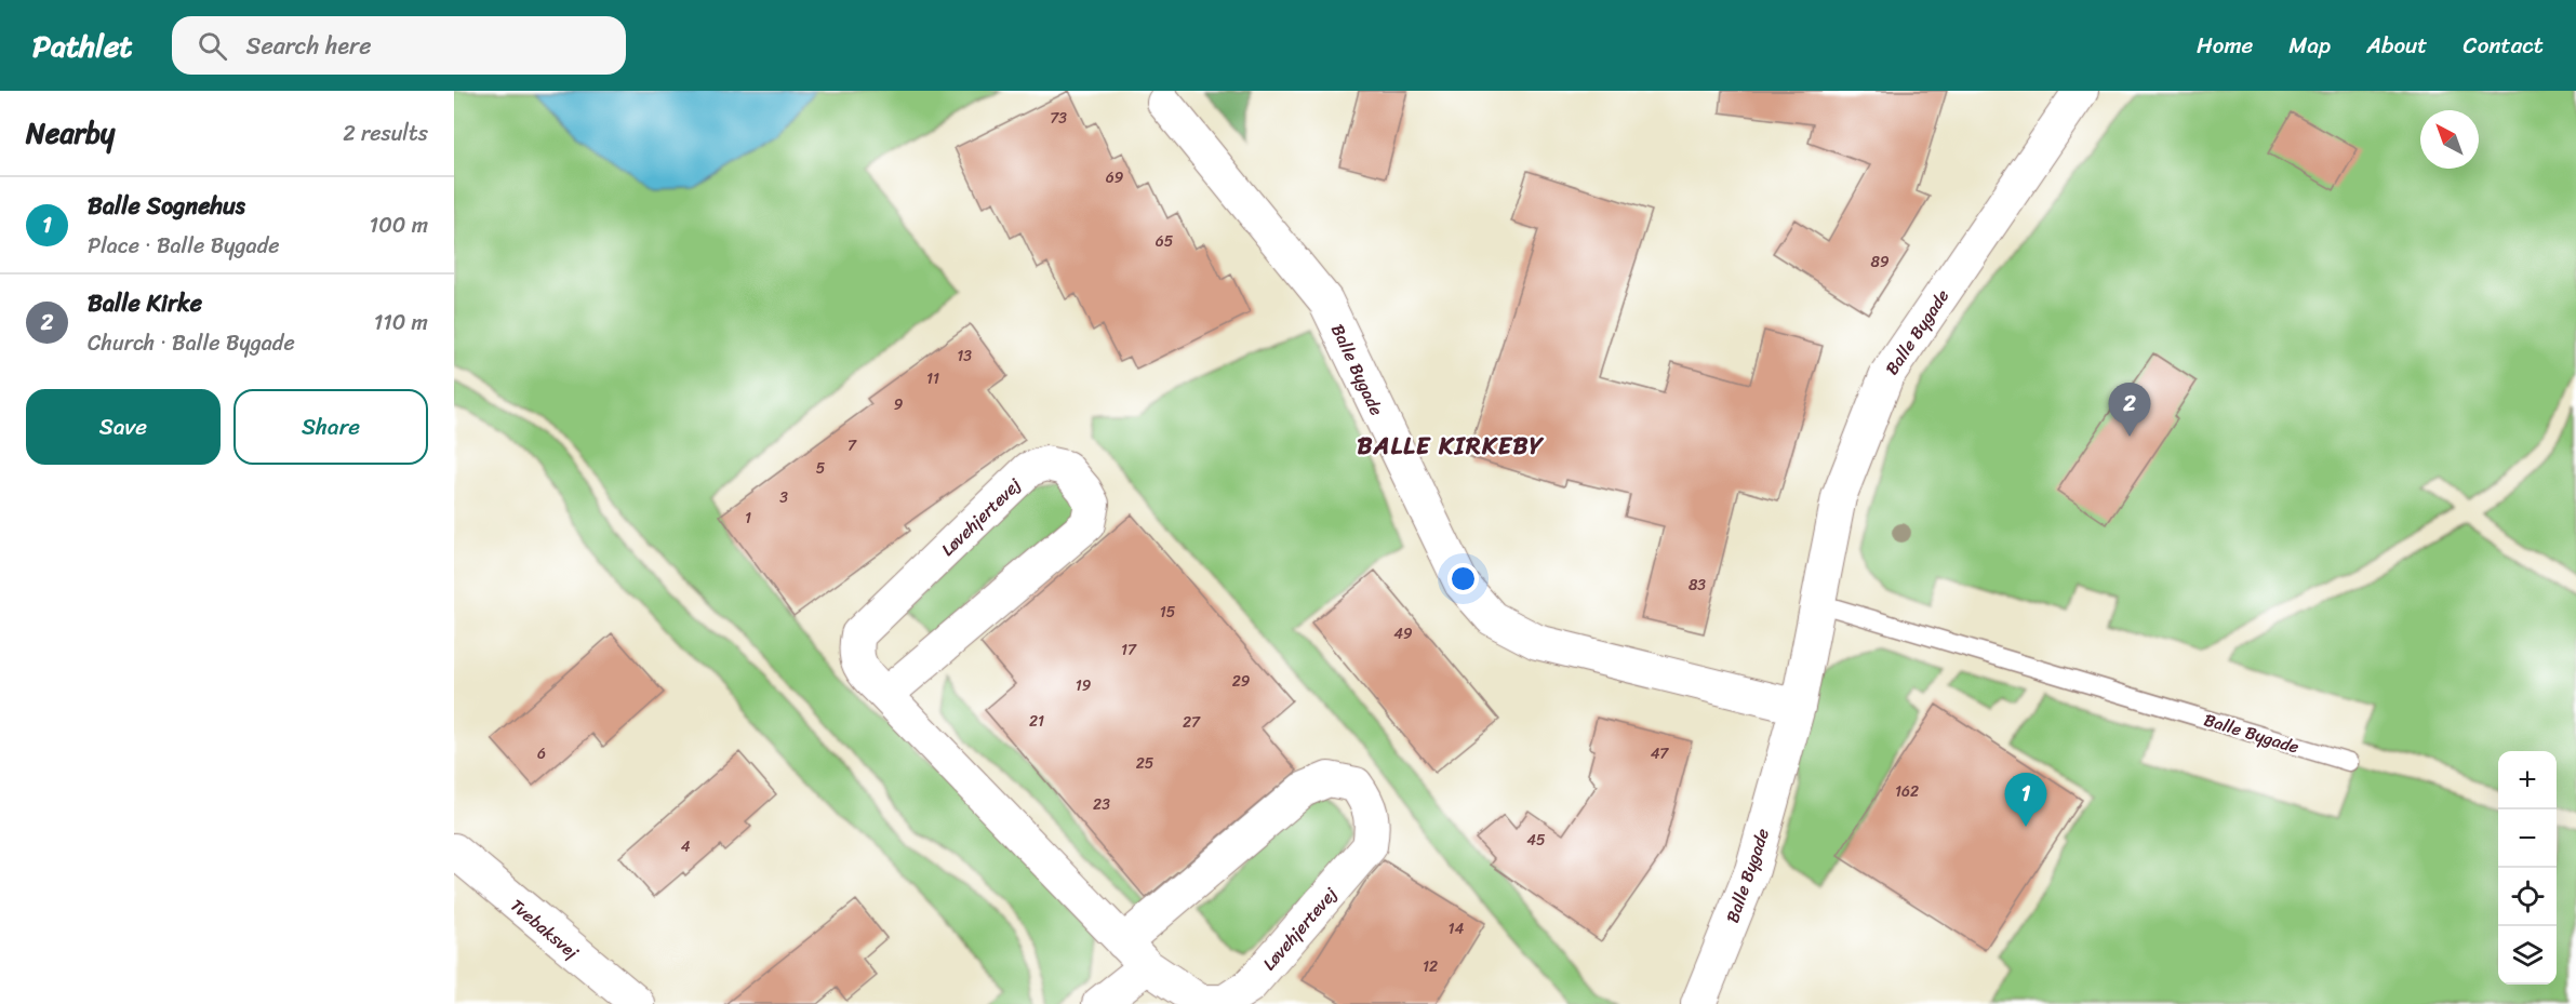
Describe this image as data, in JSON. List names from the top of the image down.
{
  "streets": {
    "street": ["Balle Bygade", "Løvehjertevej", "Tvebaksvej"]
  },
  "districts": ["BALLE KIRKEBY"],
  "house_numbers": [
    "73",
    "69",
    "65",
    "89",
    "13",
    "11",
    "9",
    "7",
    "5",
    "3",
    "1",
    "83",
    "15",
    "49",
    "17",
    "29",
    "19",
    "21",
    "27",
    "6",
    "47",
    "25",
    "162",
    "23",
    "45",
    "4",
    "14",
    "12"
  ],
  "north": "top left",
  "page": {
    "header": "Pathlet",
    "search": "Search here",
    "nav": [
      "Home",
      "Map",
      "About",
      "Contact"
    ],
    "heading": ["Nearby", "2 results"],
    "list": [
      {
        "mark": "1",
        "name": "Balle Sognehus",
        "note": "Place · Balle Bygade",
        "value": "100 m"
      },
      {
        "mark": "2",
        "name": "Balle Kirke",
        "note": "Church · Balle Bygade",
        "value": "110 m"
      }
    ],
    "buttons": ["Save", "Share"],
    "pins": ["2", "1"],
    "map_buttons": ["+", "−"]
  }
}
